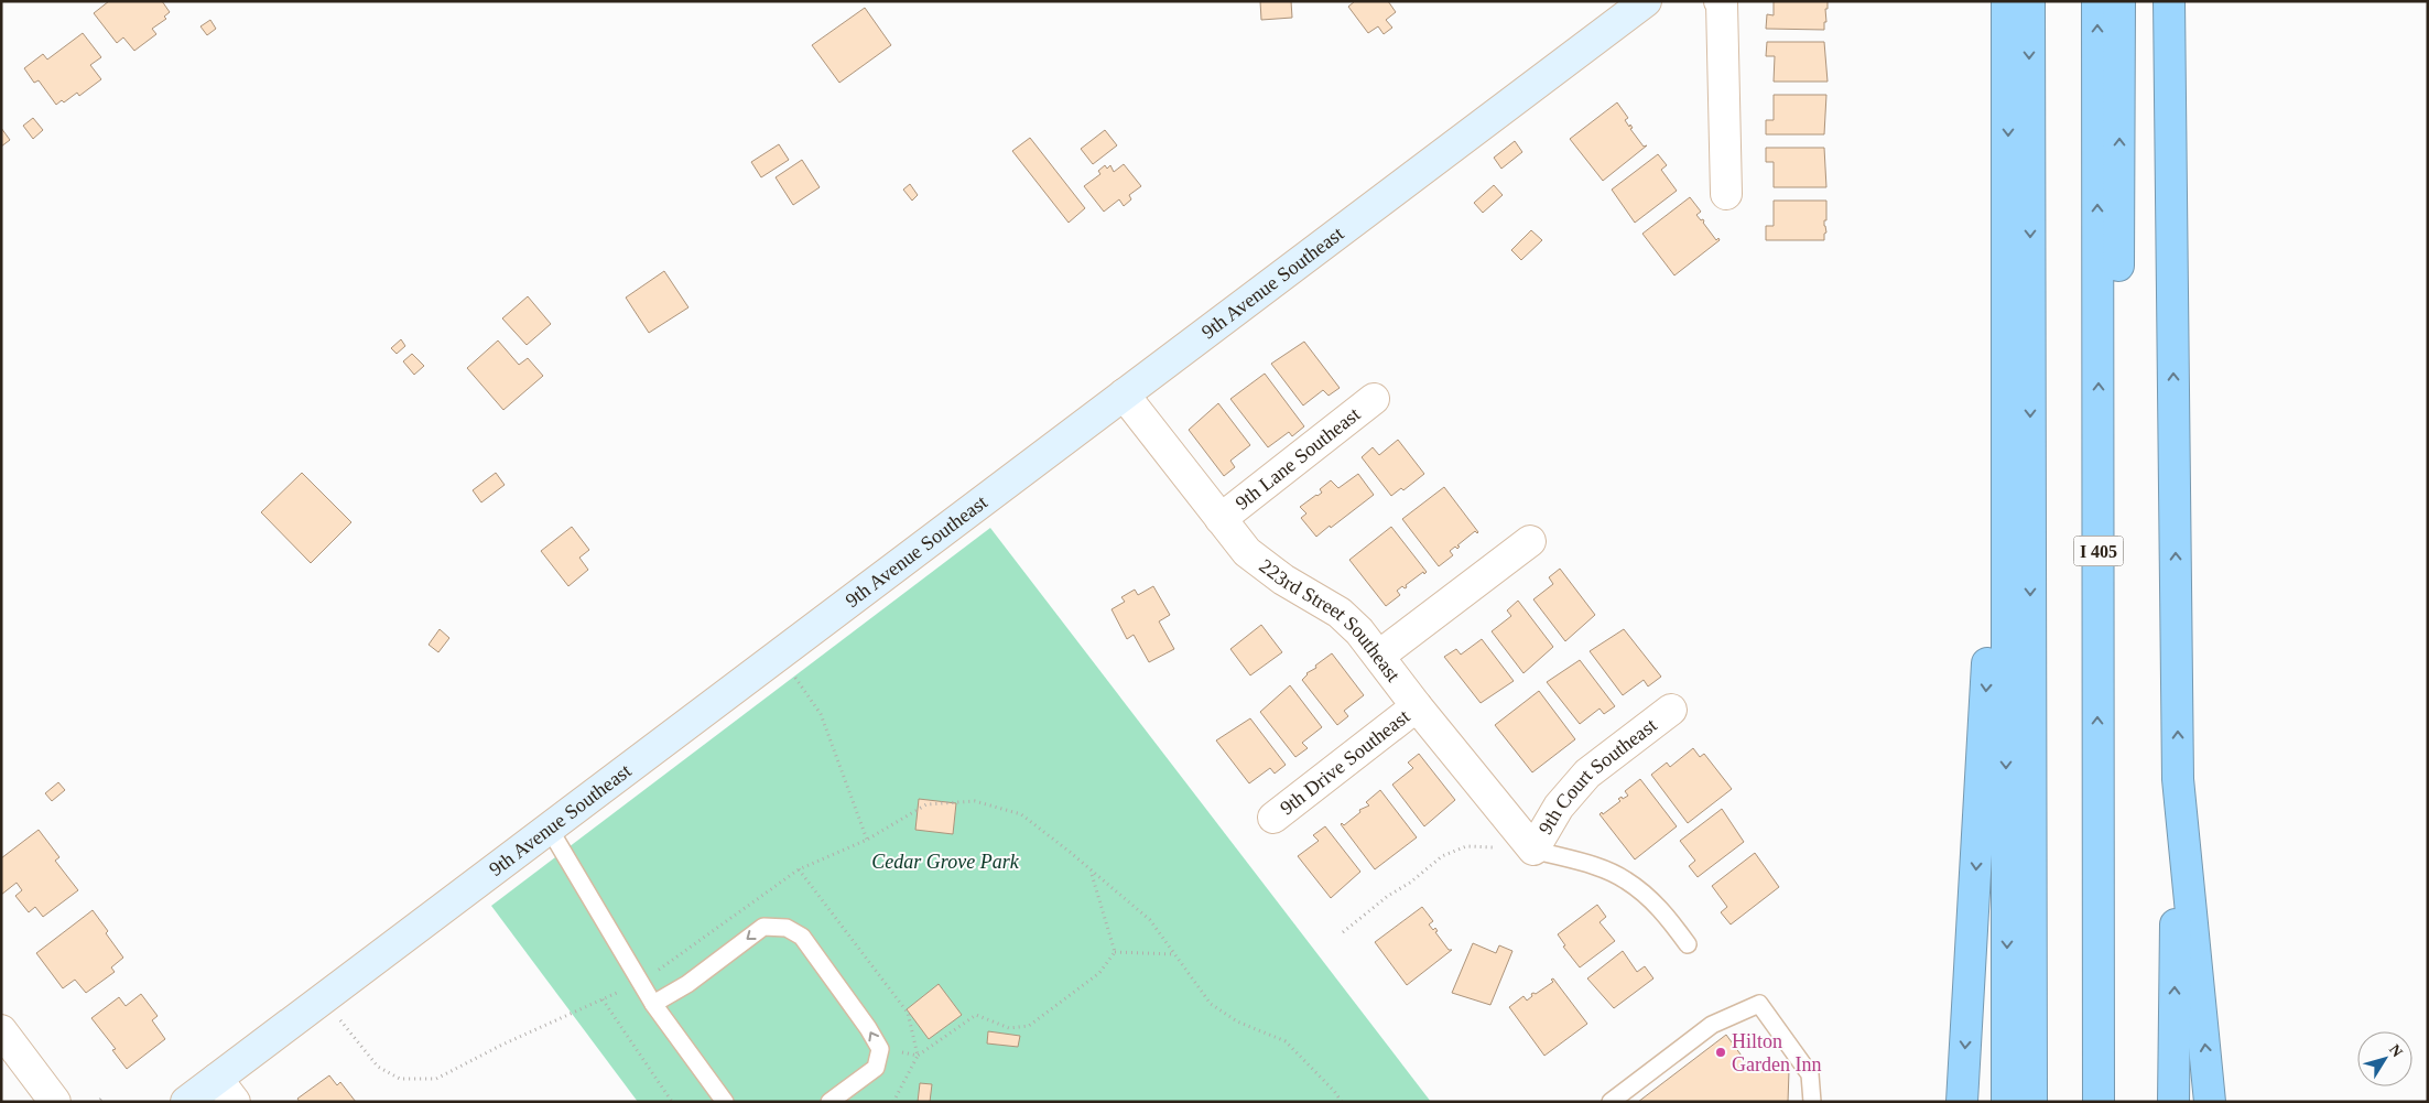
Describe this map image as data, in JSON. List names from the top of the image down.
{
  "streets": {
    "highway": ["I 405"],
    "main road": ["9th Avenue Southeast"],
    "street": [
      "9th Lane Southeast",
      "223rd Street Southeast",
      "9th Drive Southeast",
      "9th Court Southeast"
    ]
  },
  "crossings": [
    ["9th Avenue Southeast", "223rd Street Southeast"],
    ["9th Lane Southeast", "223rd Street Southeast"],
    ["223rd Street Southeast", "9th Drive Southeast"],
    ["223rd Street Southeast", "9th Court Southeast"]
  ],
  "parks": ["Cedar Grove Park"],
  "places": ["Hilton Garden Inn"],
  "north": "top right"
}
